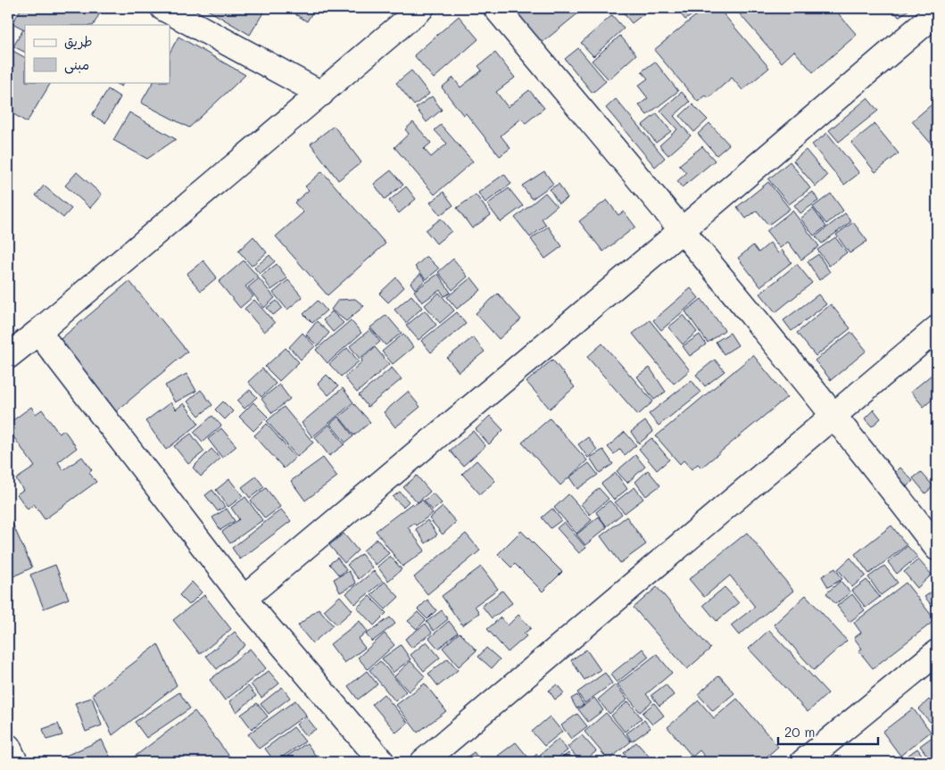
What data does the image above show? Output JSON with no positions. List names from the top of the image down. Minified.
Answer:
{"legend":["طريق","مبنى"],"scale_bar":"20 m"}
